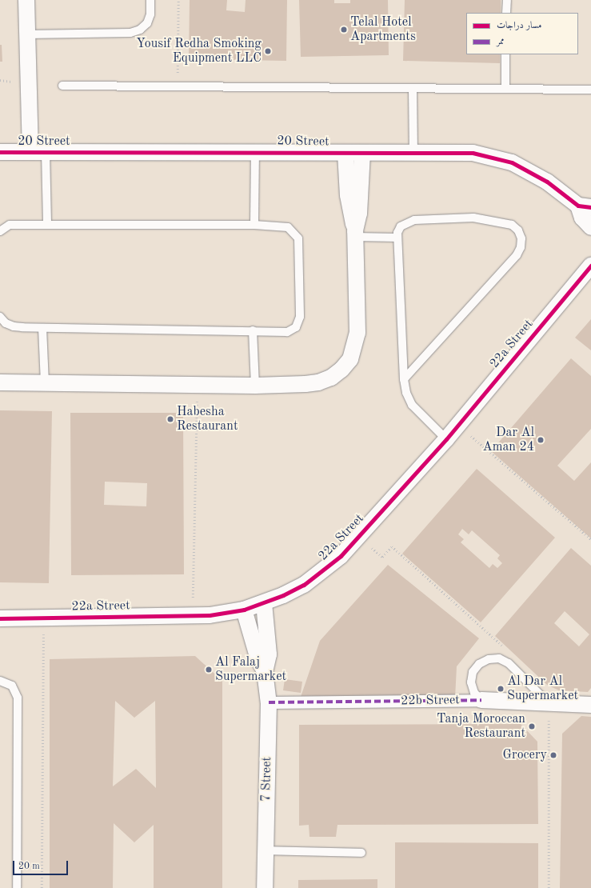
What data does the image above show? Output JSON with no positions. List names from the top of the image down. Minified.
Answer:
{"streets":{"street":["20 Street","22a Street","22b Street","7 Street"]},"crossings":[["22a Street","7 Street"],["22b Street","7 Street"]],"places":["Telal Hotel Apartments","Yousif Redha Smoking Equipment LLC","Habesha Restaurant","Dar Al Aman 24","Al Falaj Supermarket","Al Dar Al Supermarket","Tanja Moroccan Restaurant","Grocery"],"legend":["مسار دراجات","ممر"],"scale_bar":"20 m"}
